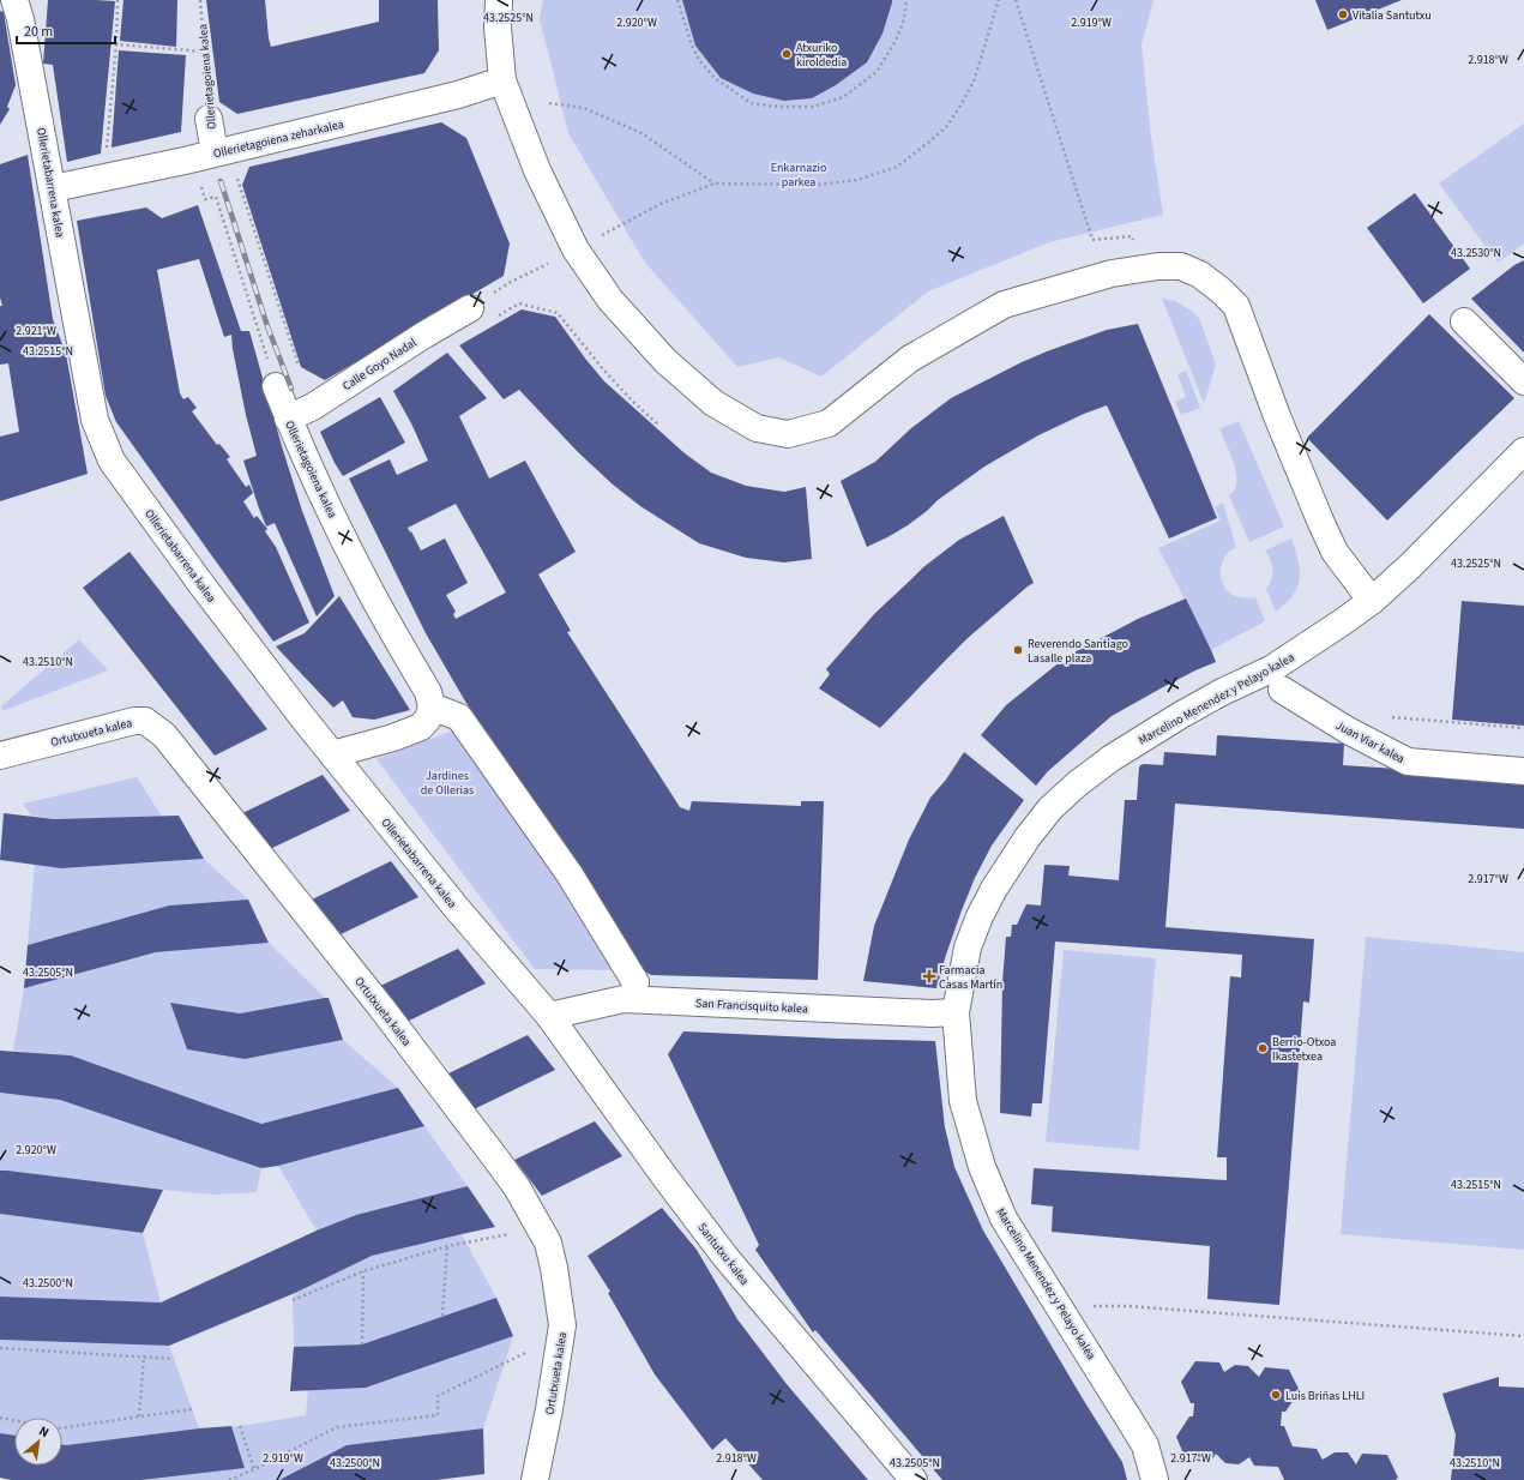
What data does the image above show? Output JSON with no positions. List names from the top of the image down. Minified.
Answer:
{"streets":{"street":["Ollerietagoiena kalea","Ollerietagoiena zeharkalea","Ollerietabarrena kalea","Calle Goyo Nadal","Marcelino Menendez y Pelayo kalea","Ortutxueta kalea","Juan Viar kalea","San Francisquito kalea","Santutxu kalea"]},"crossings":[["Ollerietagoiena kalea","Ollerietagoiena zeharkalea"],["Ollerietagoiena kalea","Calle Goyo Nadal"],["Ollerietagoiena zeharkalea","Ollerietabarrena kalea"],["Ollerietabarrena kalea","San Francisquito kalea"],["Ollerietabarrena kalea","Santutxu kalea"],["Marcelino Menendez y Pelayo kalea","San Francisquito kalea"],["San Francisquito kalea","Santutxu kalea"]],"parks":["Enkarnazio parkea","Jardines de Ollerias"],"places":{"other":["Vitalia Santutxu","Atxuriko kiroldedia","Reverendo Santiago Lasalle plaza","Berrio-Otxoa Ikastetxea","Luis Briñas LHLI"],"health":["Farmacia Casas Martín"]},"scale_bar":"20 m","north":"top right","coordinates":["43.2525°N","2.920°W","2.919°W","2.918°W","43.2530°N","2.921°W","43.2515°N","43.2510°N","2.917°W","43.2505°N","43.2500°N"]}
